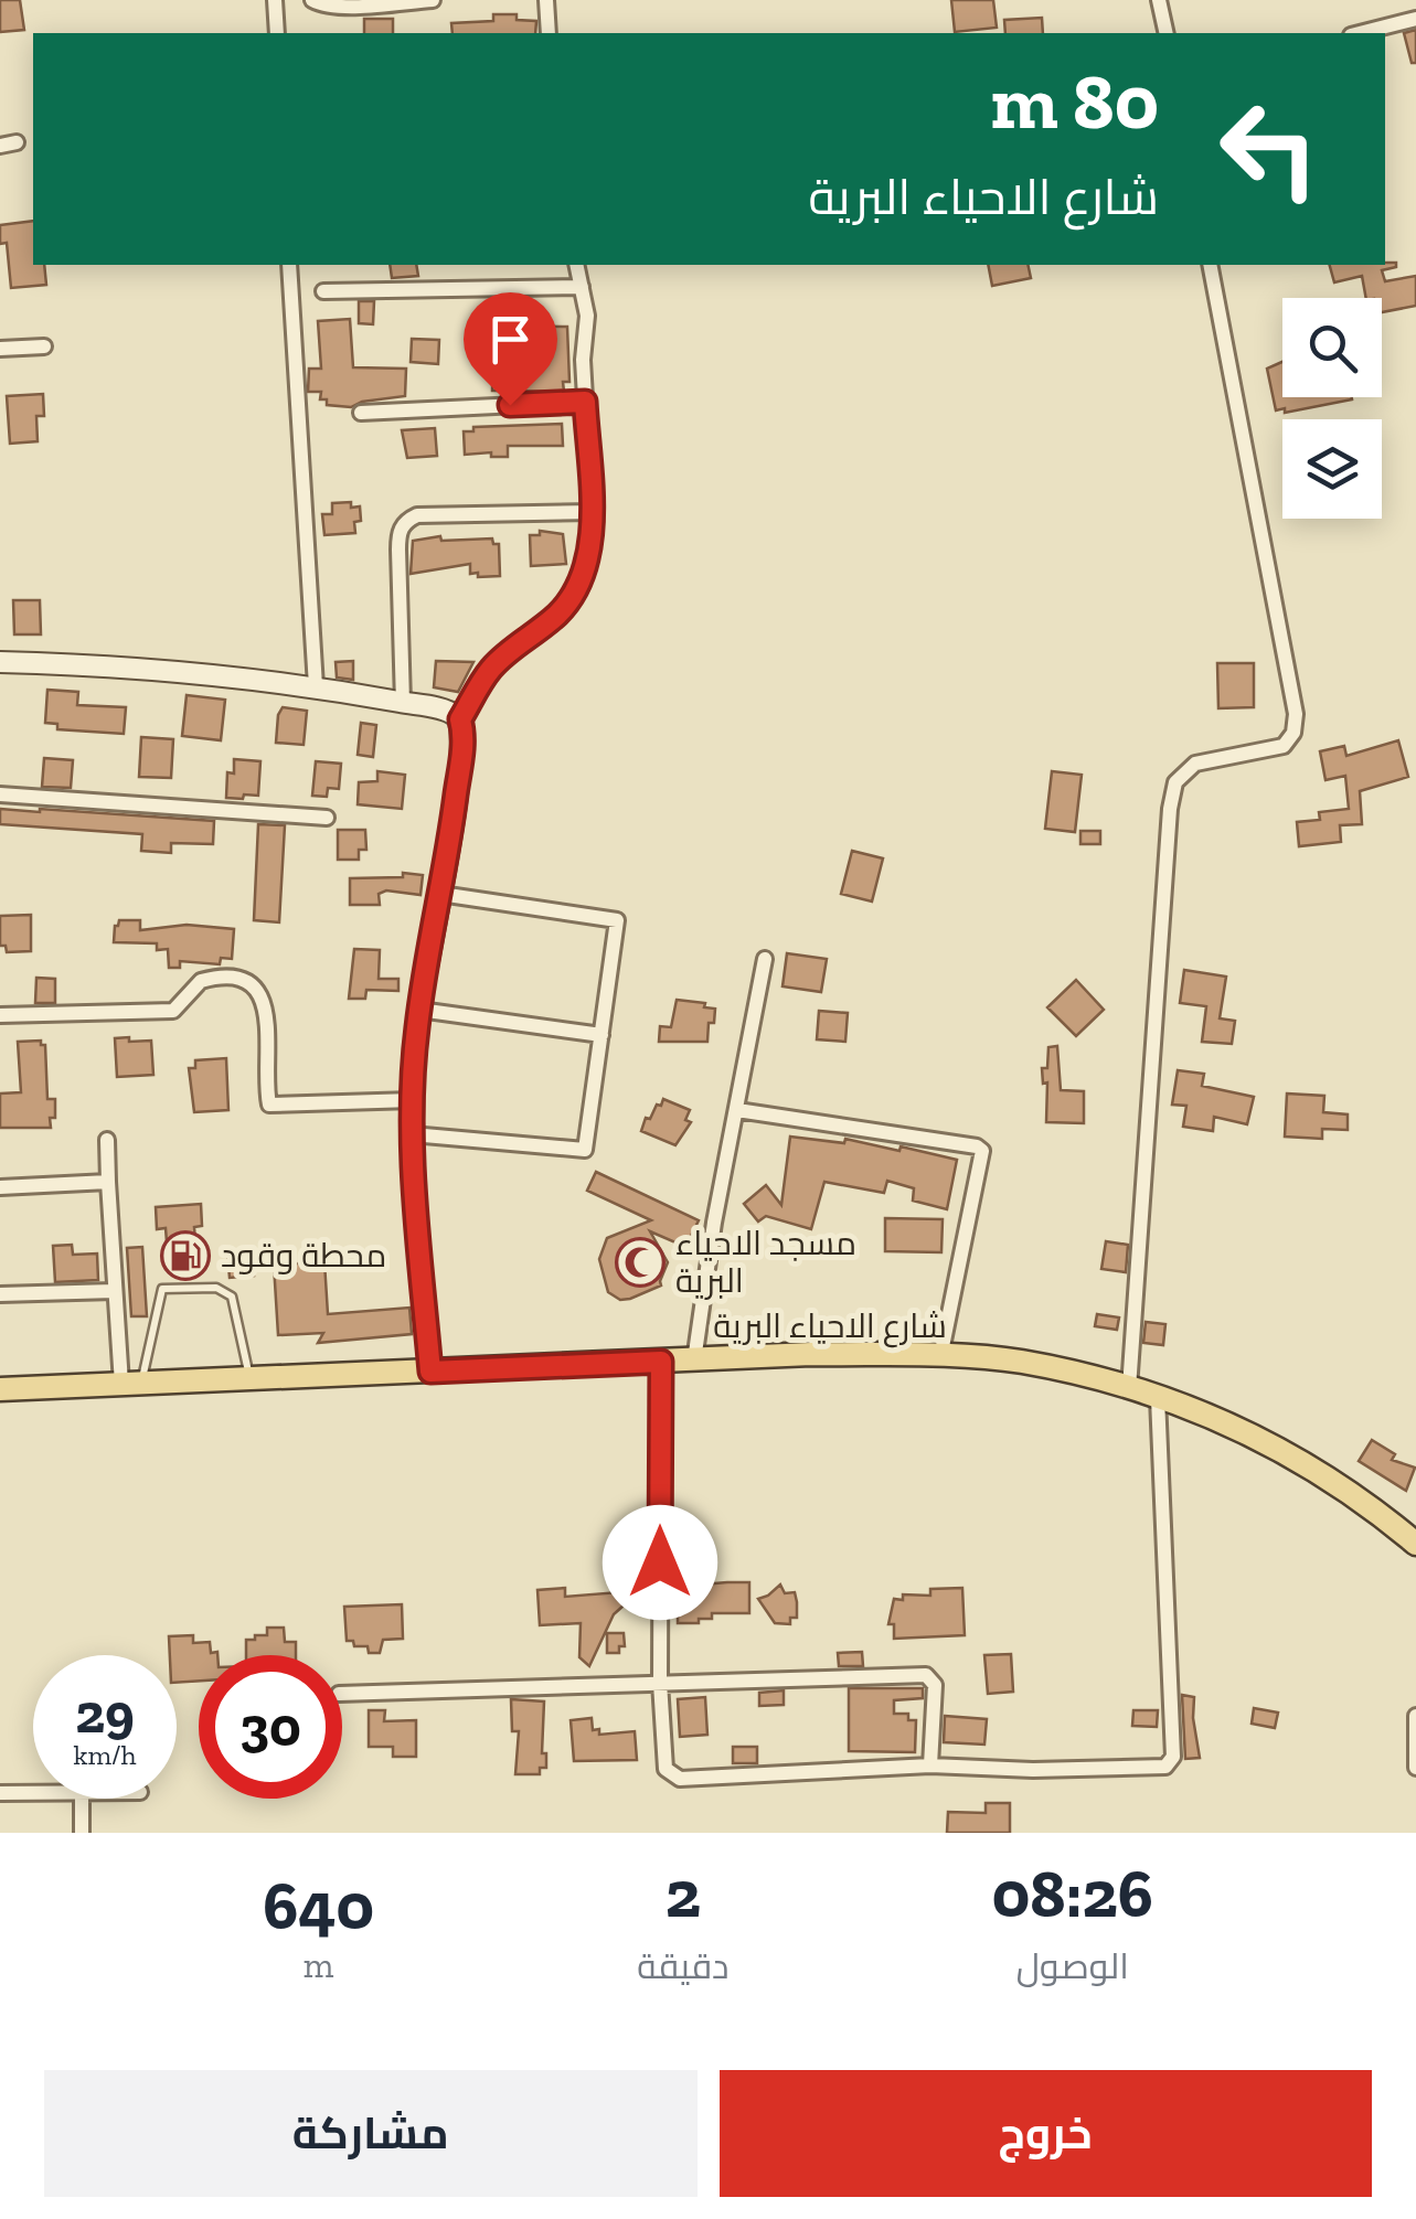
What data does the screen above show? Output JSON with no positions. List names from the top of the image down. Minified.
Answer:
{"streets":{"main road":["شارع الاحياء البرية"]},"places":{"fuel station":["محطة وقود"],"mosque":["مسجد الاحياء البرية"]},"page":{"turn":["80 m","شارع الاحياء البرية"],"speed":"29 km/h","limit":"30","eta":["08:26","الوصول","2","دقيقة","640","m"],"buttons":["خروج","مشاركة"]}}
